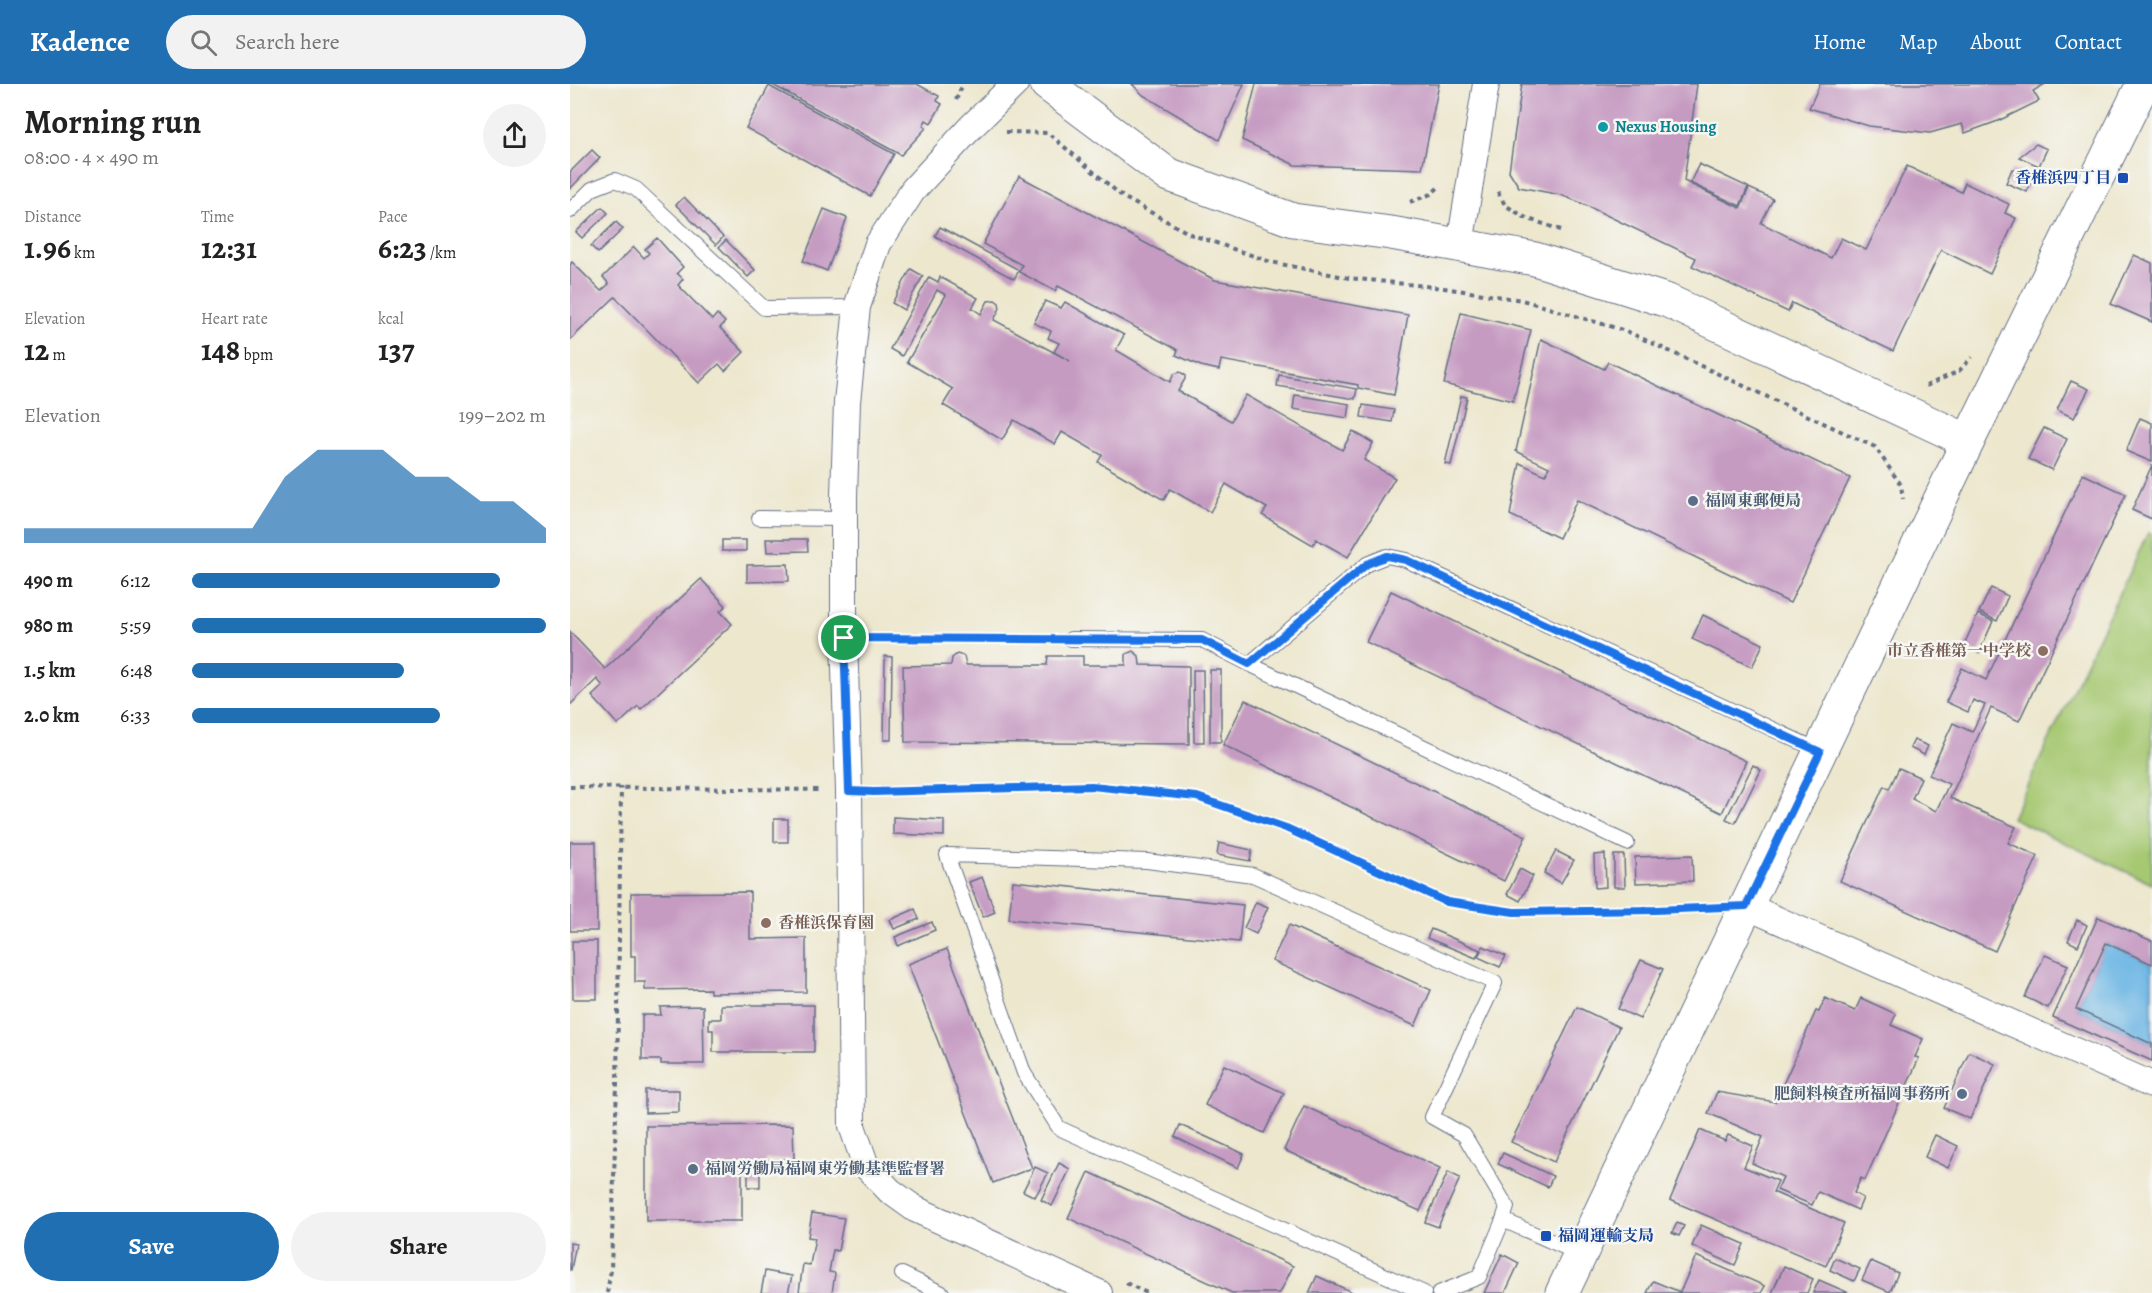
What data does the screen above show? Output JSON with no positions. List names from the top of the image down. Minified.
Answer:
{"places":{"other":["Nexus Housing","福岡東郵便局","市立香椎第一中学校","香椎浜保育園","肥飼料検査所福岡事務所","福岡労働局福岡東労働基準監督署"],"transit":["香椎浜四丁目","福岡運輸支局"]},"page":{"header":"Kadence","search":"Search here","nav":["Home","Map","About","Contact"],"heading":["Morning run","08:00 · 4 × 490 m"],"stats":[["Distance","1.96 km"],["Time","12:31"],["Pace","6:23 /km"],["Elevation","12 m"],["Heart rate","148 bpm"],["kcal","137"]],"chart":["Elevation","199–202 m"],"list":[{"name":"490 m","note":"6:12"},{"name":"980 m","note":"5:59"},{"name":"1.5 km","note":"6:48"},{"name":"2.0 km","note":"6:33"}],"buttons":["Save","Share"]}}
